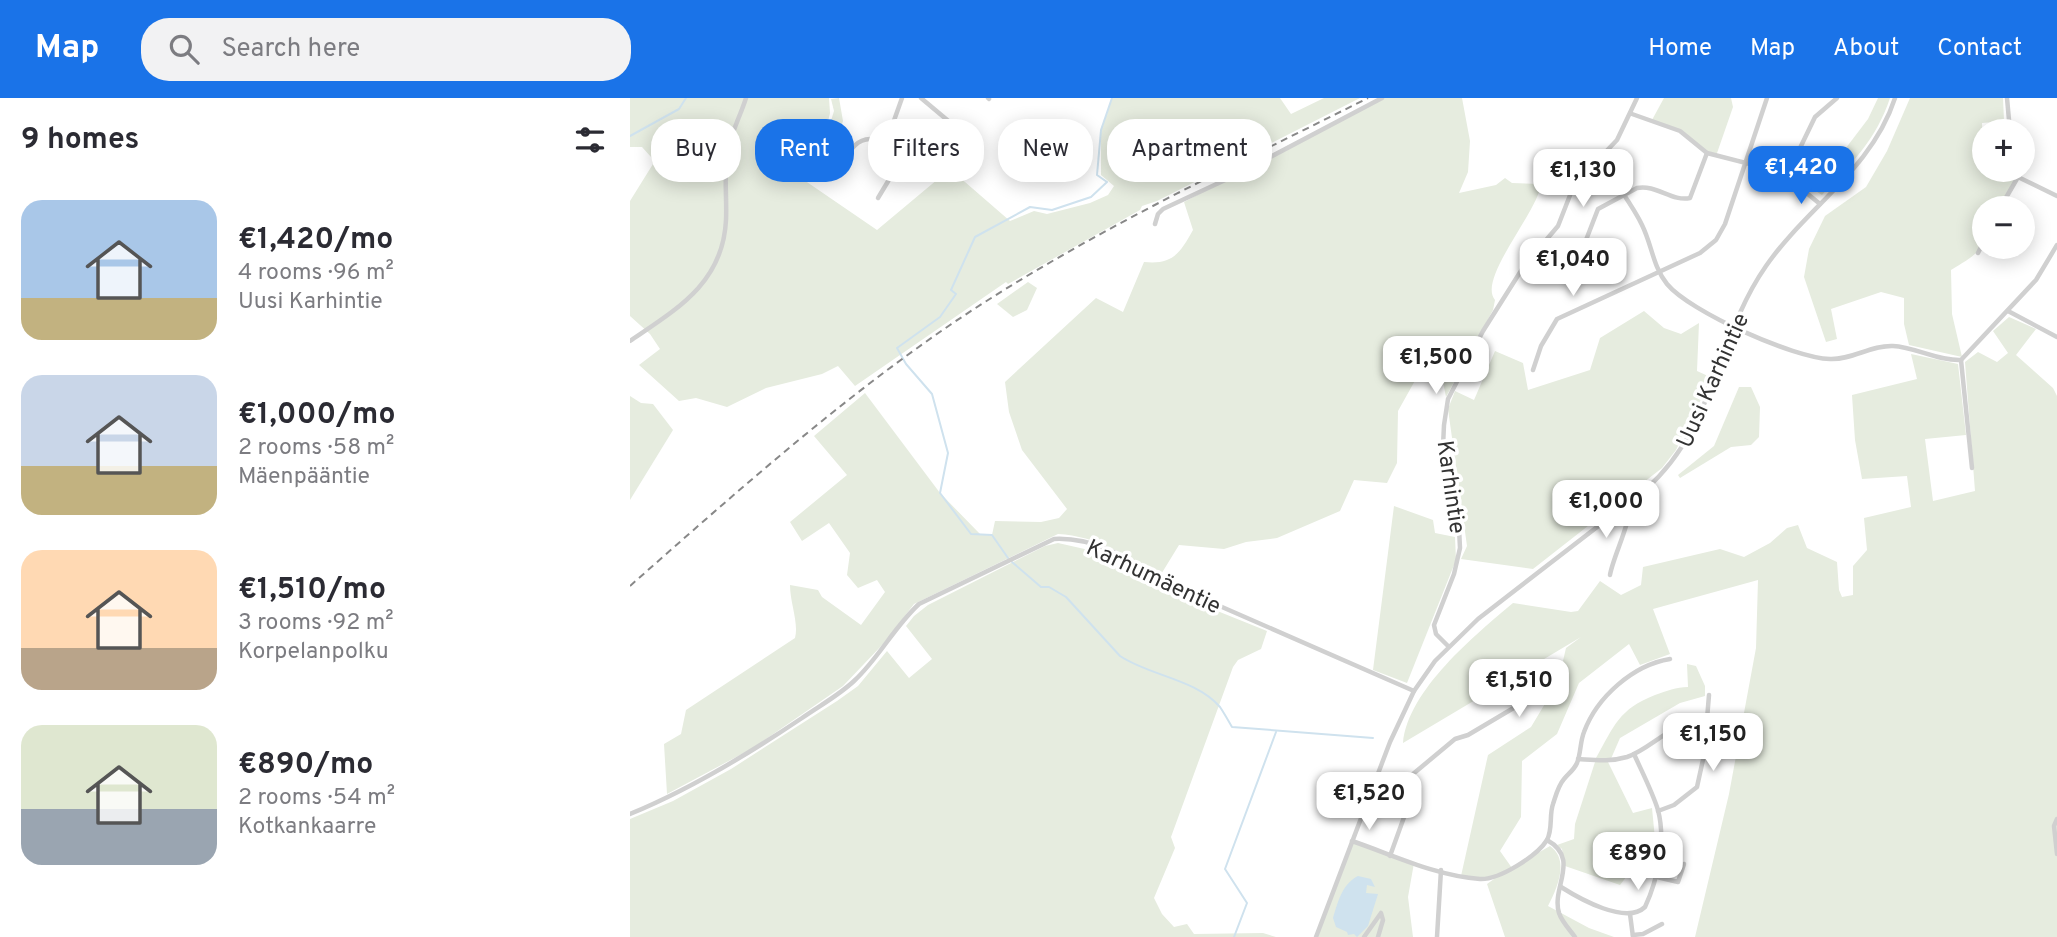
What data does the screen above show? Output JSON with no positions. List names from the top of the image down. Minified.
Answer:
{"streets":{"street":["Uusi Karhintie","Karhintie","Karhumäentie"]},"crossings":[["Uusi Karhintie","Karhintie"]],"page":{"header":"Map","search":"Search here","nav":["Home","Map","About","Contact"],"heading":"9 homes","map_buttons":["+","−"],"chip":["Buy","Rent","Filters","New","Apartment"],"price":["€1,420","€1,130","€1,040","€1,500","€1,000","€1,510","€1,150","€1,520","€890"],"list":[{"name":"€1,420/mo","note":"4 rooms · 96 m² · Uusi Karhintie"},{"name":"€1,000/mo","note":"2 rooms · 58 m² · Mäenpääntie"},{"name":"€1,510/mo","note":"3 rooms · 92 m² · Korpelanpolku"},{"name":"€890/mo","note":"2 rooms · 54 m² · Kotkankaarre"}]}}
